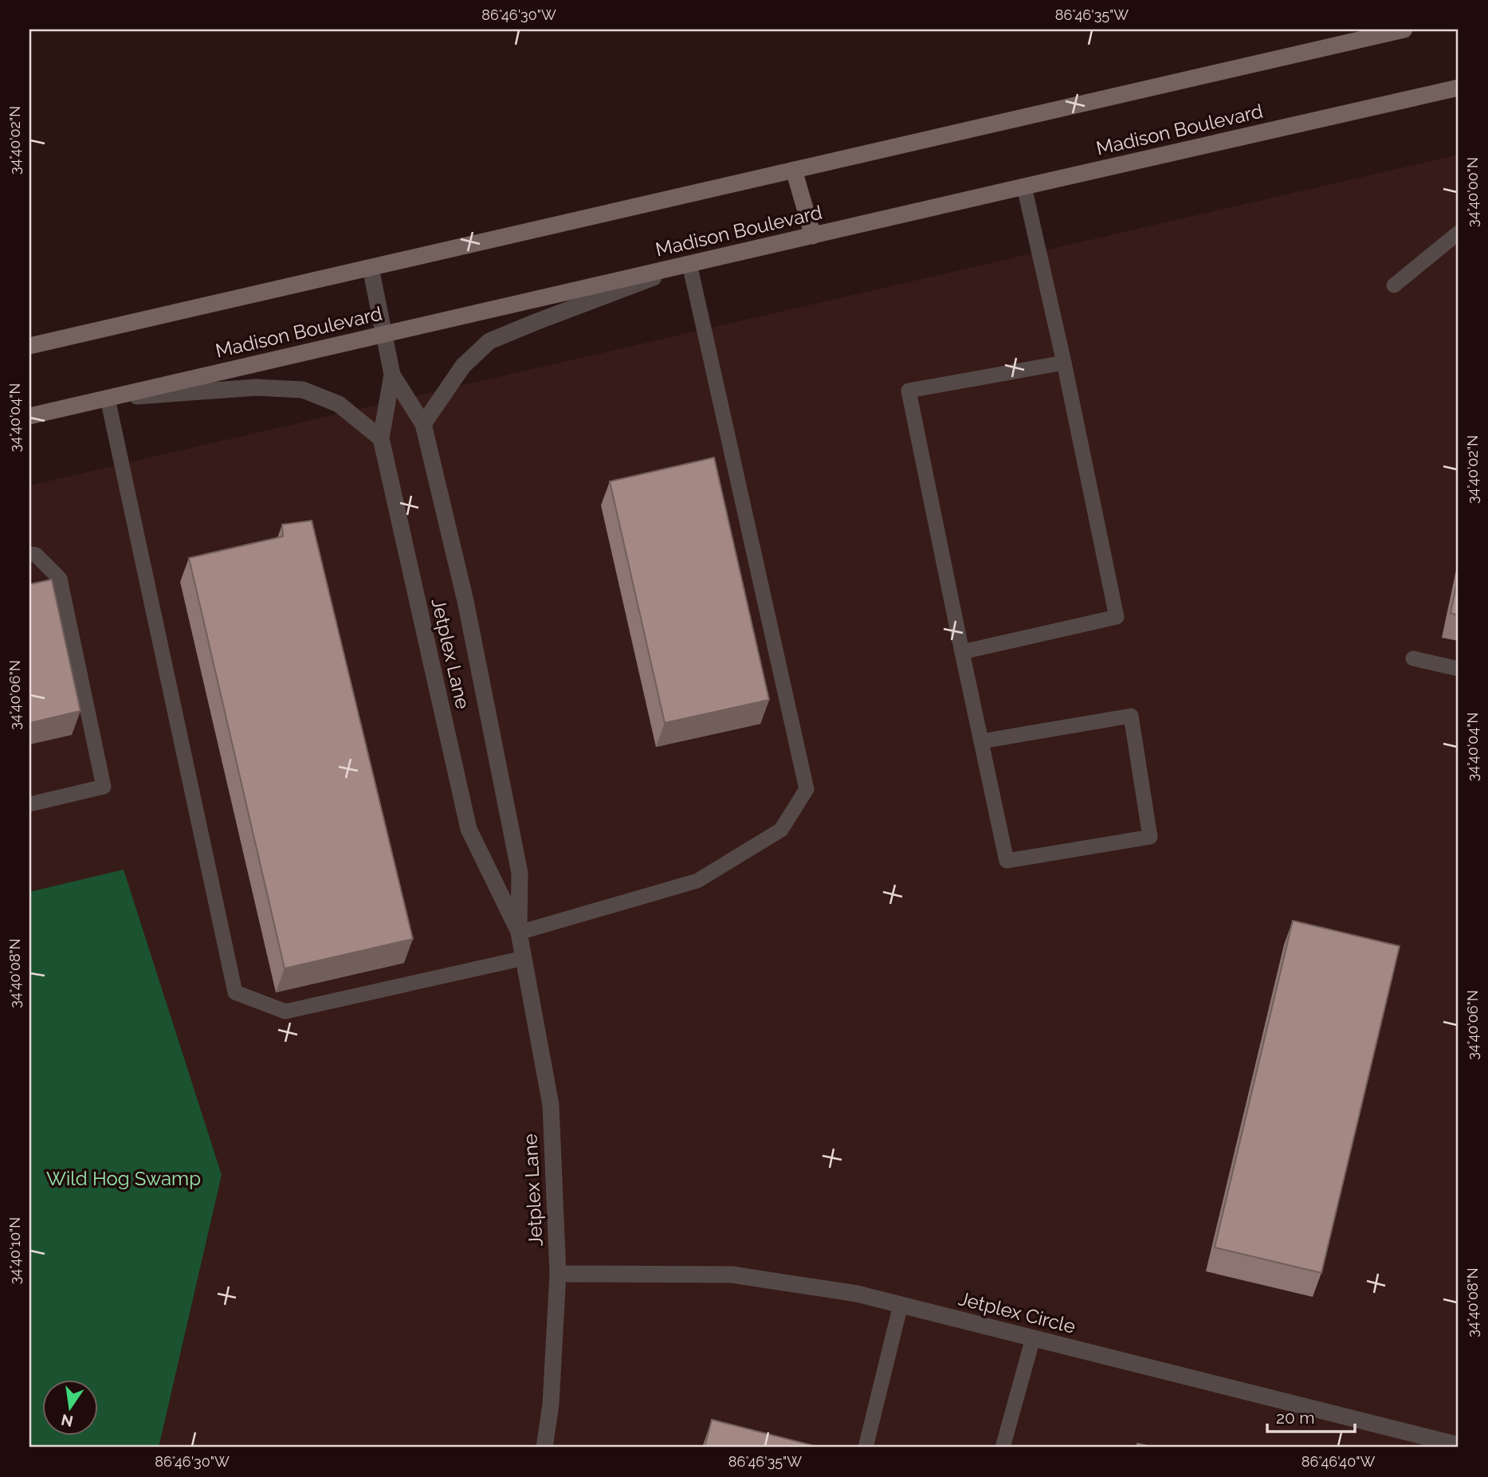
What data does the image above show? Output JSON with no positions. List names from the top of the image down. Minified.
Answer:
{"streets":{"main road":["Madison Boulevard"],"street":["Jetplex Lane","Jetplex Circle"]},"crossings":[["Madison Boulevard","Jetplex Lane"],["Jetplex Lane","Jetplex Circle"]],"parks":["Wild Hog Swamp"],"scale_bar":"20 m","north":"bottom","coordinates":["86°46'30\"W","86°46'35\"W","34°40'02\"N","34°40'00\"N","34°40'04\"N","34°40'06\"N","34°40'08\"N","34°40'10\"N","86°46'40\"W"]}
